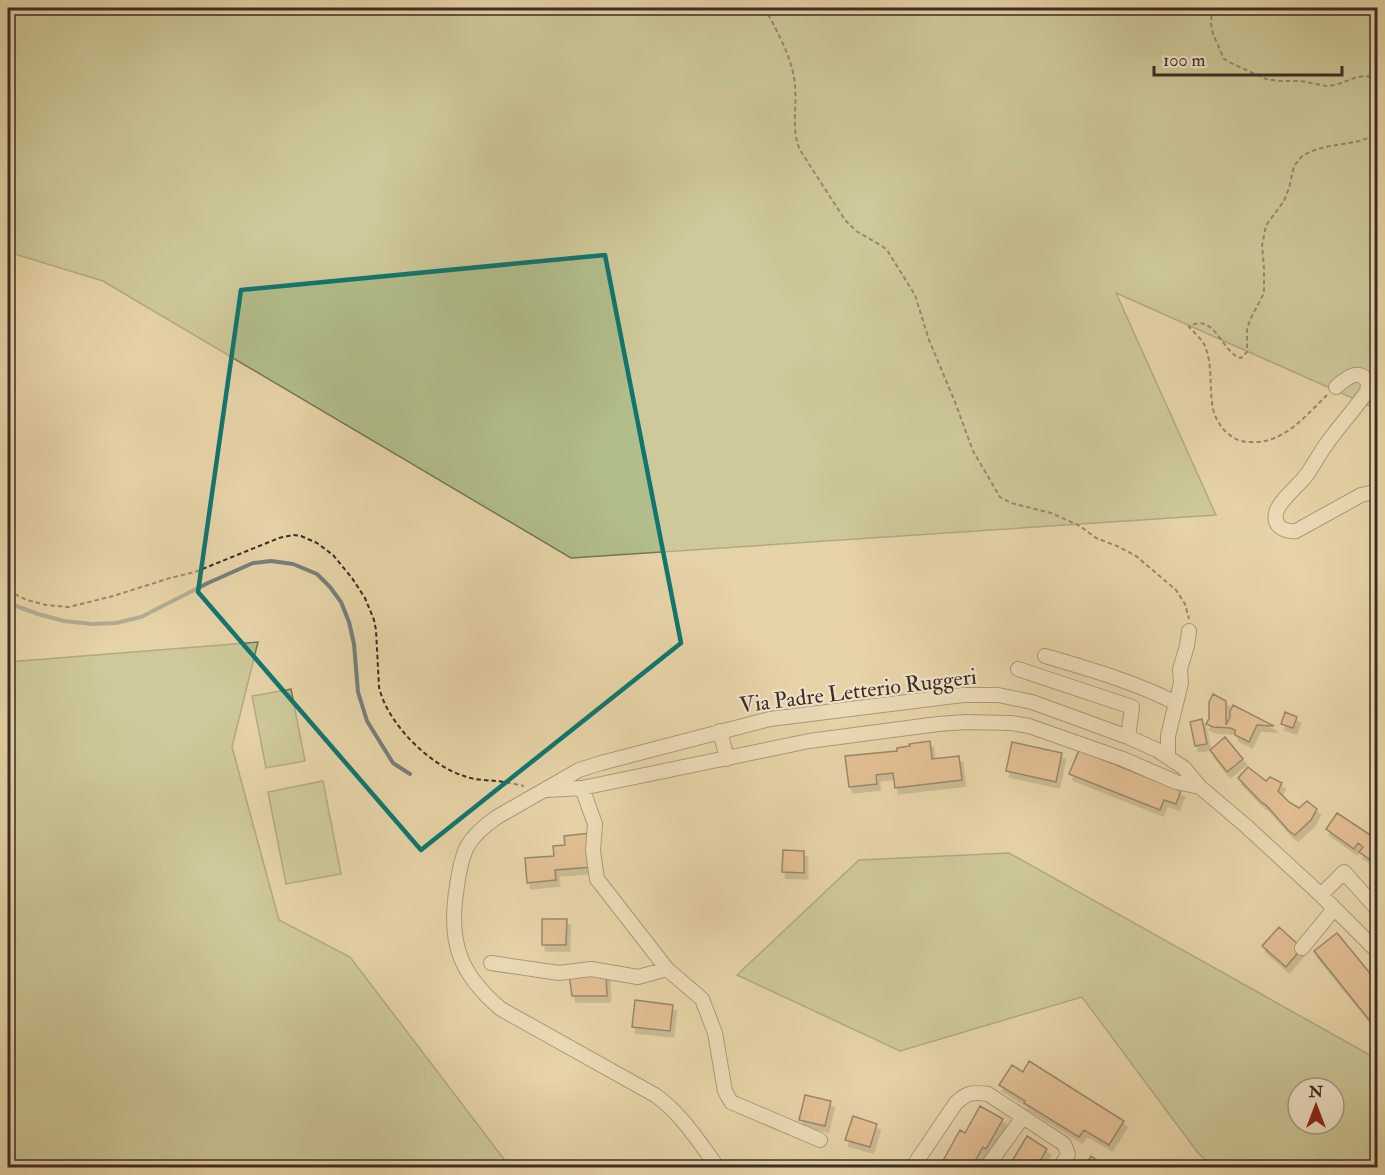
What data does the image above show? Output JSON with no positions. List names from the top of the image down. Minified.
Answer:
{"streets":{"street":["Via Padre Letterio Ruggeri"]},"scale_bar":"100 m","north":"top"}
